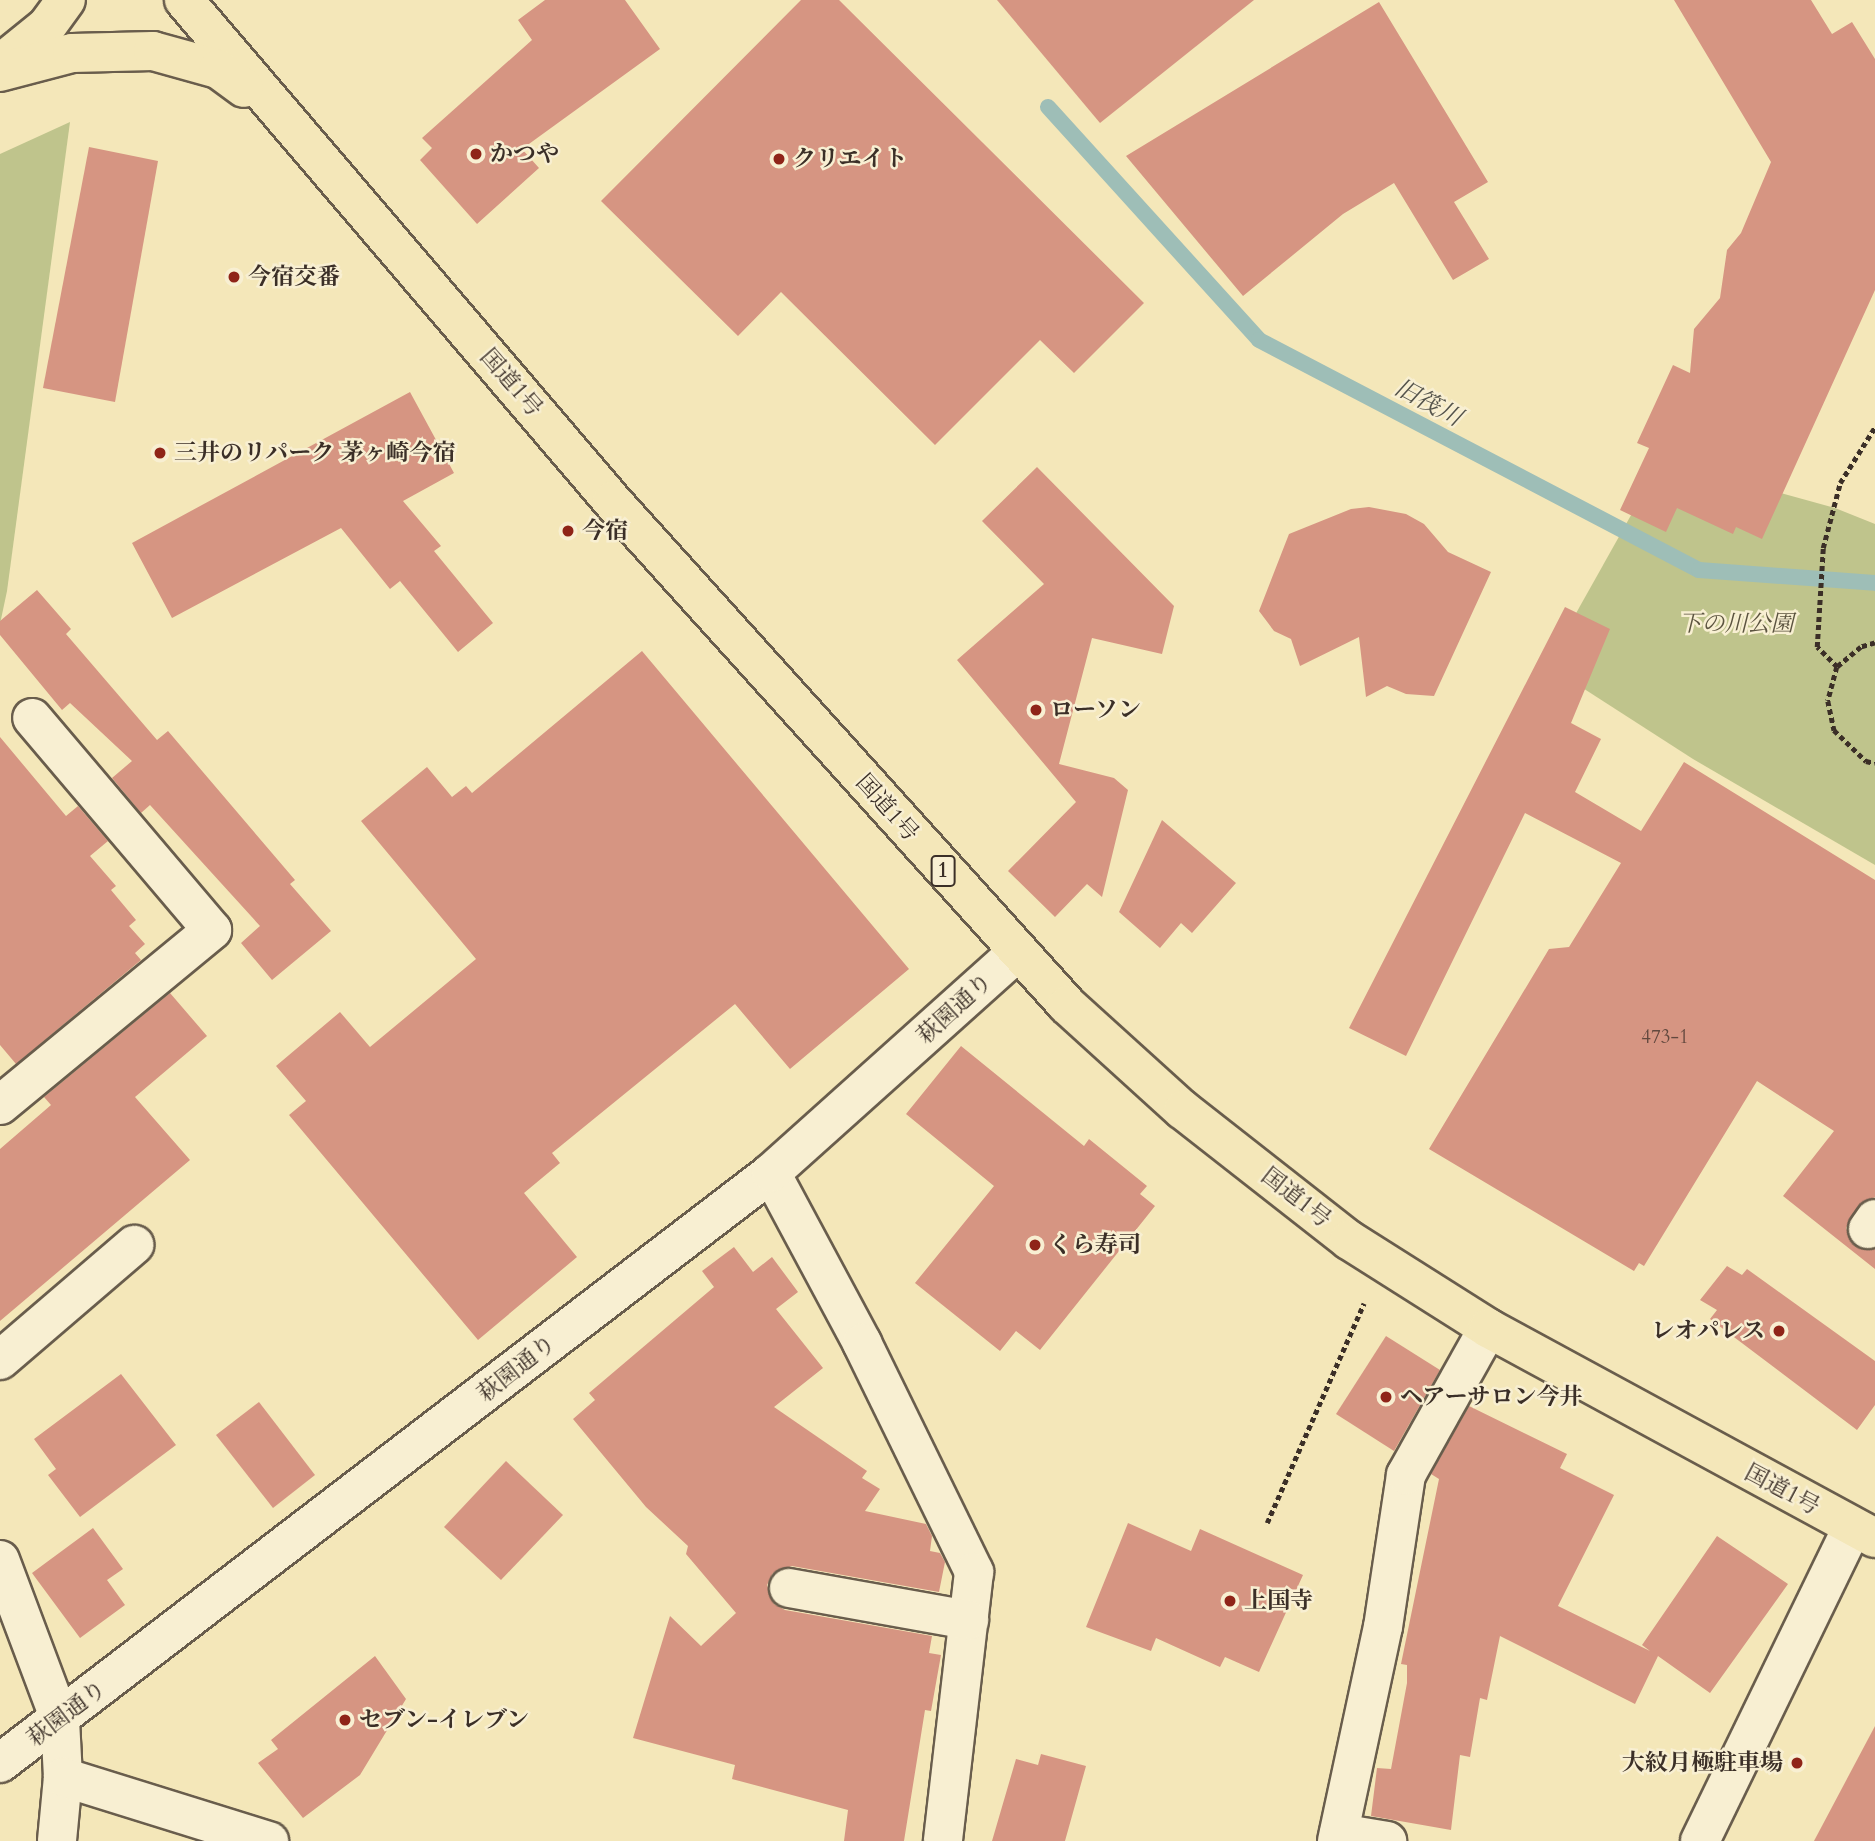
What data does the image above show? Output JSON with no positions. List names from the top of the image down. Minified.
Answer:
{"streets":{"highway":["国道1号","1"],"street":["萩園通り"]},"crossings":[["国道1号","萩園通り"]],"water":["旧筏川"],"parks":["下の川公園"],"places":["かつや","クリエイト","今宿交番","三井のリパーク 茅ヶ崎今宿","今宿","ローソン","くら寿司","レオパレス","ヘアーサロン今井","上国寺","セブン-イレブン","大紋月極駐車場"],"house_numbers":["473-1"]}
